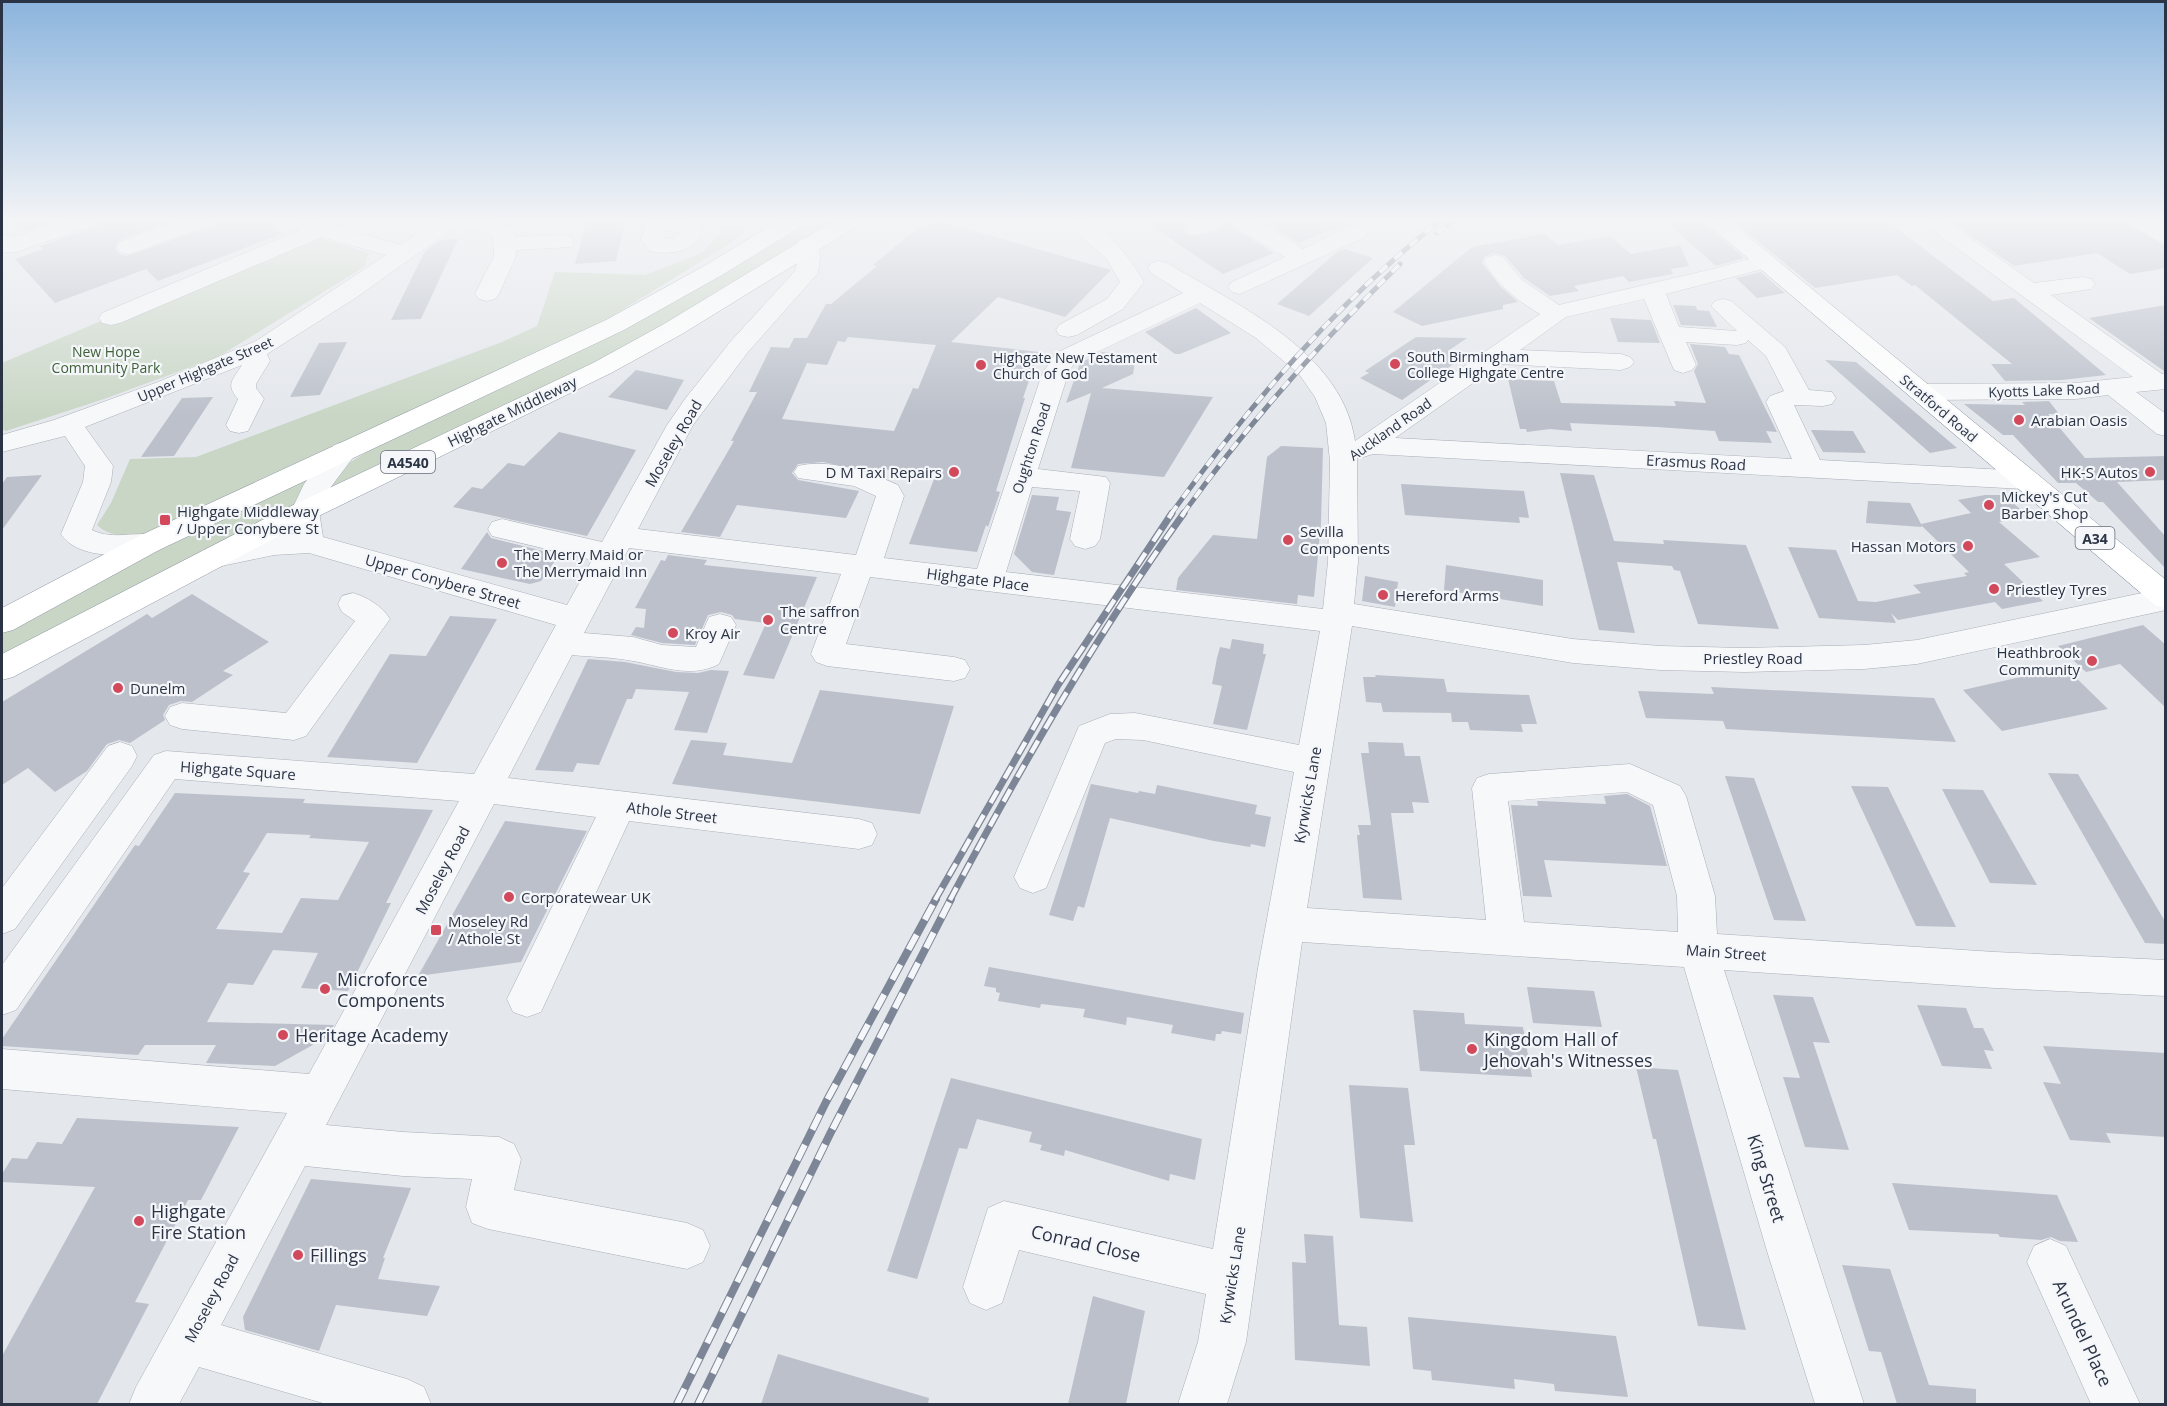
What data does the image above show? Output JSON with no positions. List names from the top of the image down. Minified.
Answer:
{"streets":{"highway":["Stratford Road","Highgate Middleway","A4540","A34"],"street":["Upper Highgate Street","Kyotts Lake Road","Auckland Road","Moseley Road","Oughton Road","Erasmus Road","Highgate Place","Upper Conybere Street","Priestley Road","Highgate Square","Kyrwicks Lane","Athole Street","Main Street","King Street","Conrad Close","Arundel Place"]},"crossings":[["Kyotts Lake Road","Stratford Road"],["Stratford Road","Erasmus Road"],["Stratford Road","Priestley Road"],["Highgate Middleway","Upper Conybere Street"],["Auckland Road","Erasmus Road"],["Auckland Road","Kyrwicks Lane"],["Moseley Road","Highgate Place"],["Moseley Road","Upper Conybere Street"],["Moseley Road","Highgate Square"],["Moseley Road","Athole Street"],["Oughton Road","Highgate Place"],["Oughton Road","Kyrwicks Lane"],["Erasmus Road","Kyrwicks Lane"],["Highgate Place","Priestley Road"],["Highgate Place","Kyrwicks Lane"],["Priestley Road","Kyrwicks Lane"],["Highgate Square","Athole Street"],["Kyrwicks Lane","Main Street"],["Kyrwicks Lane","Conrad Close"],["Main Street","King Street"]],"parks":["New Hope Community Park"],"places":{"other":["South Birmingham College Highgate Centre","Highgate New Testament Church of God","Arabian Oasis","D M Taxi Repairs","HK-S Autos","Mickey's Cut Barber Shop","Sevilla Components","Hassan Motors","The Merry Maid or The Merrymaid Inn","Priestley Tyres","Hereford Arms","The saffron Centre","Kroy Air","Heathbrook Community","Dunelm","Corporatewear UK","Microforce Components","Heritage Academy","Kingdom Hall of Jehovah's Witnesses","Highgate Fire Station","Fillings"],"transit":["Highgate Middleway / Upper Conybere St","Moseley Rd / Athole St"]}}
